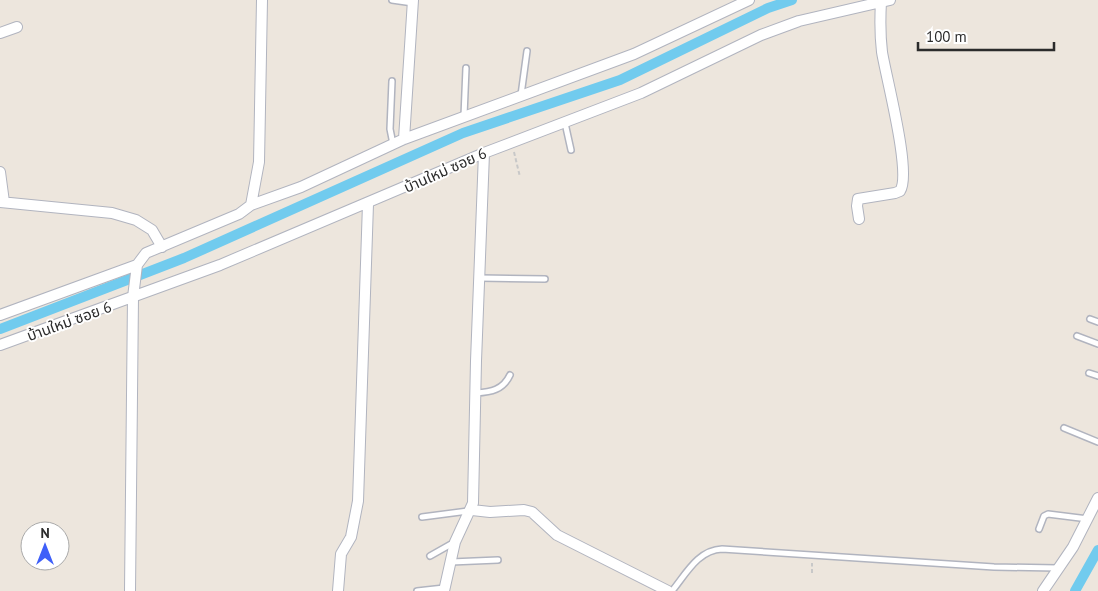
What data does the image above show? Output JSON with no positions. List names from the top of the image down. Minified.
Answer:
{"streets":{"street":["บ้านใหม่ ซอย 6"]},"scale_bar":"100 m","north":"top"}
